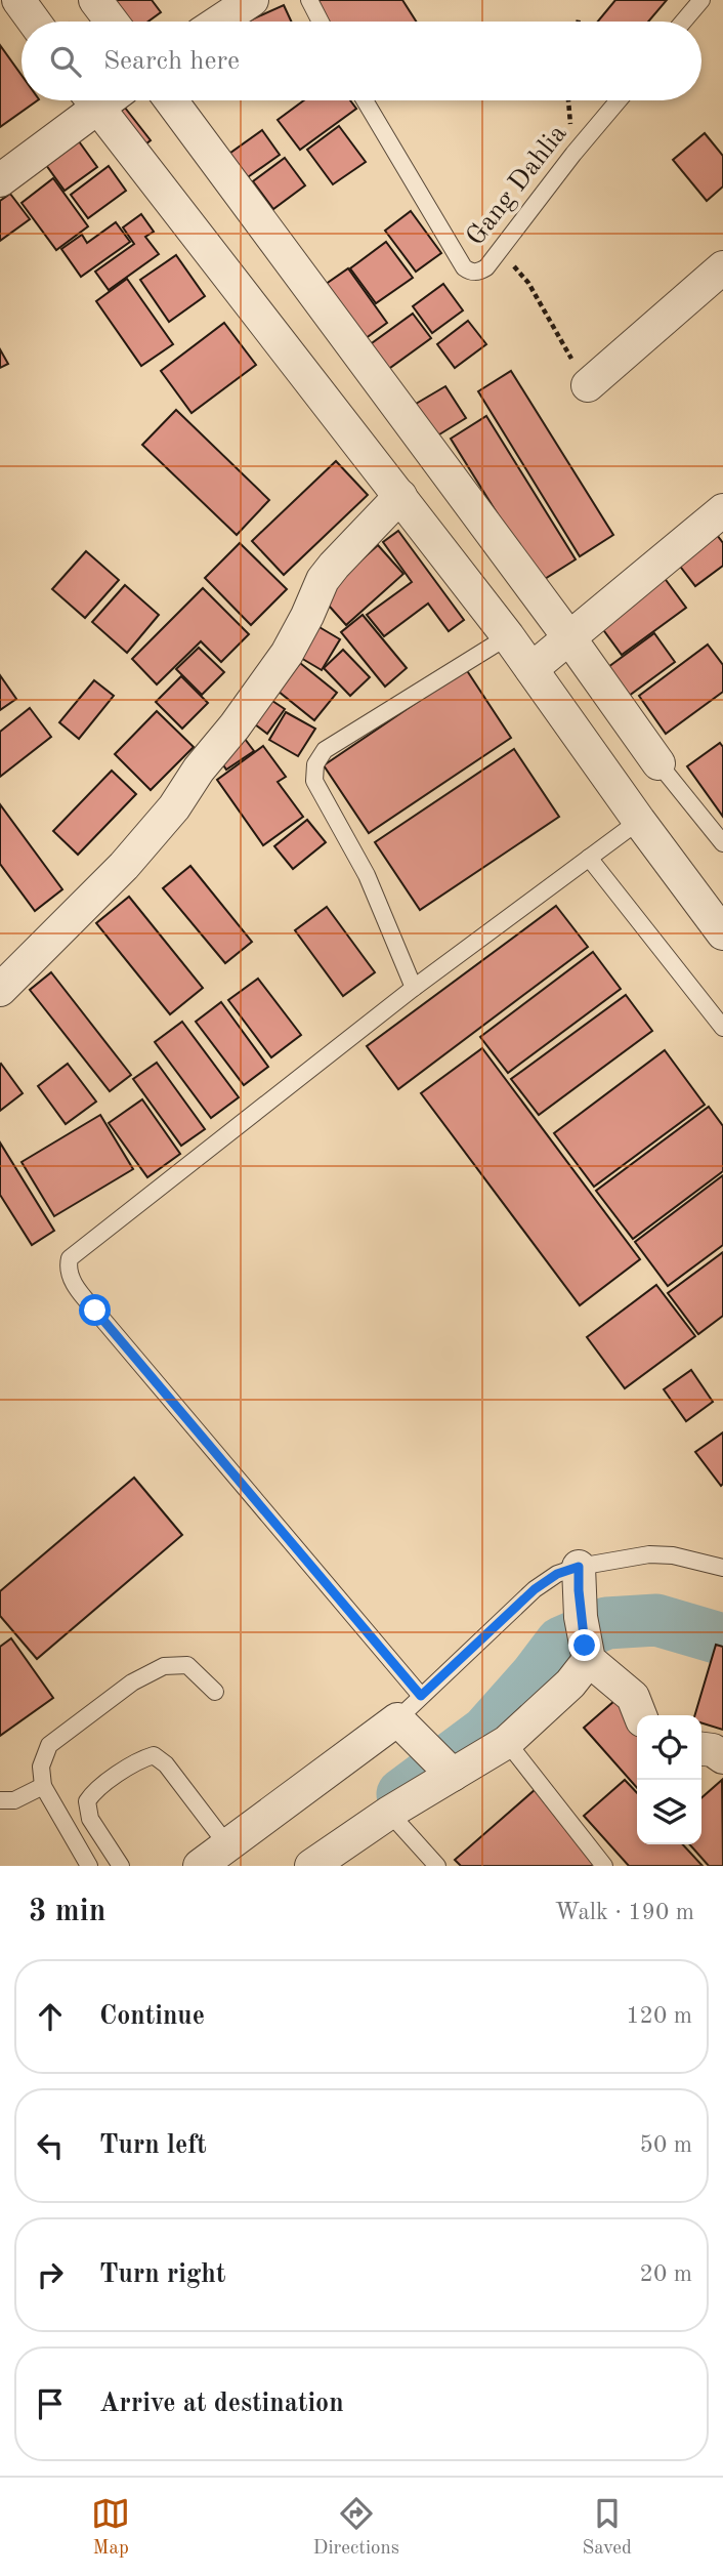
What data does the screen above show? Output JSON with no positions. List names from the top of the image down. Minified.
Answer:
{"streets":{"lane":["Gang Dahlia"]},"page":{"search":"Search here","heading":["3 min","Walk · 190 m"],"list":[["Continue","120 m"],["Turn left","50 m"],["Turn right","20 m"],"Arrive at destination"],"nav":["Map","Directions","Saved"]}}
